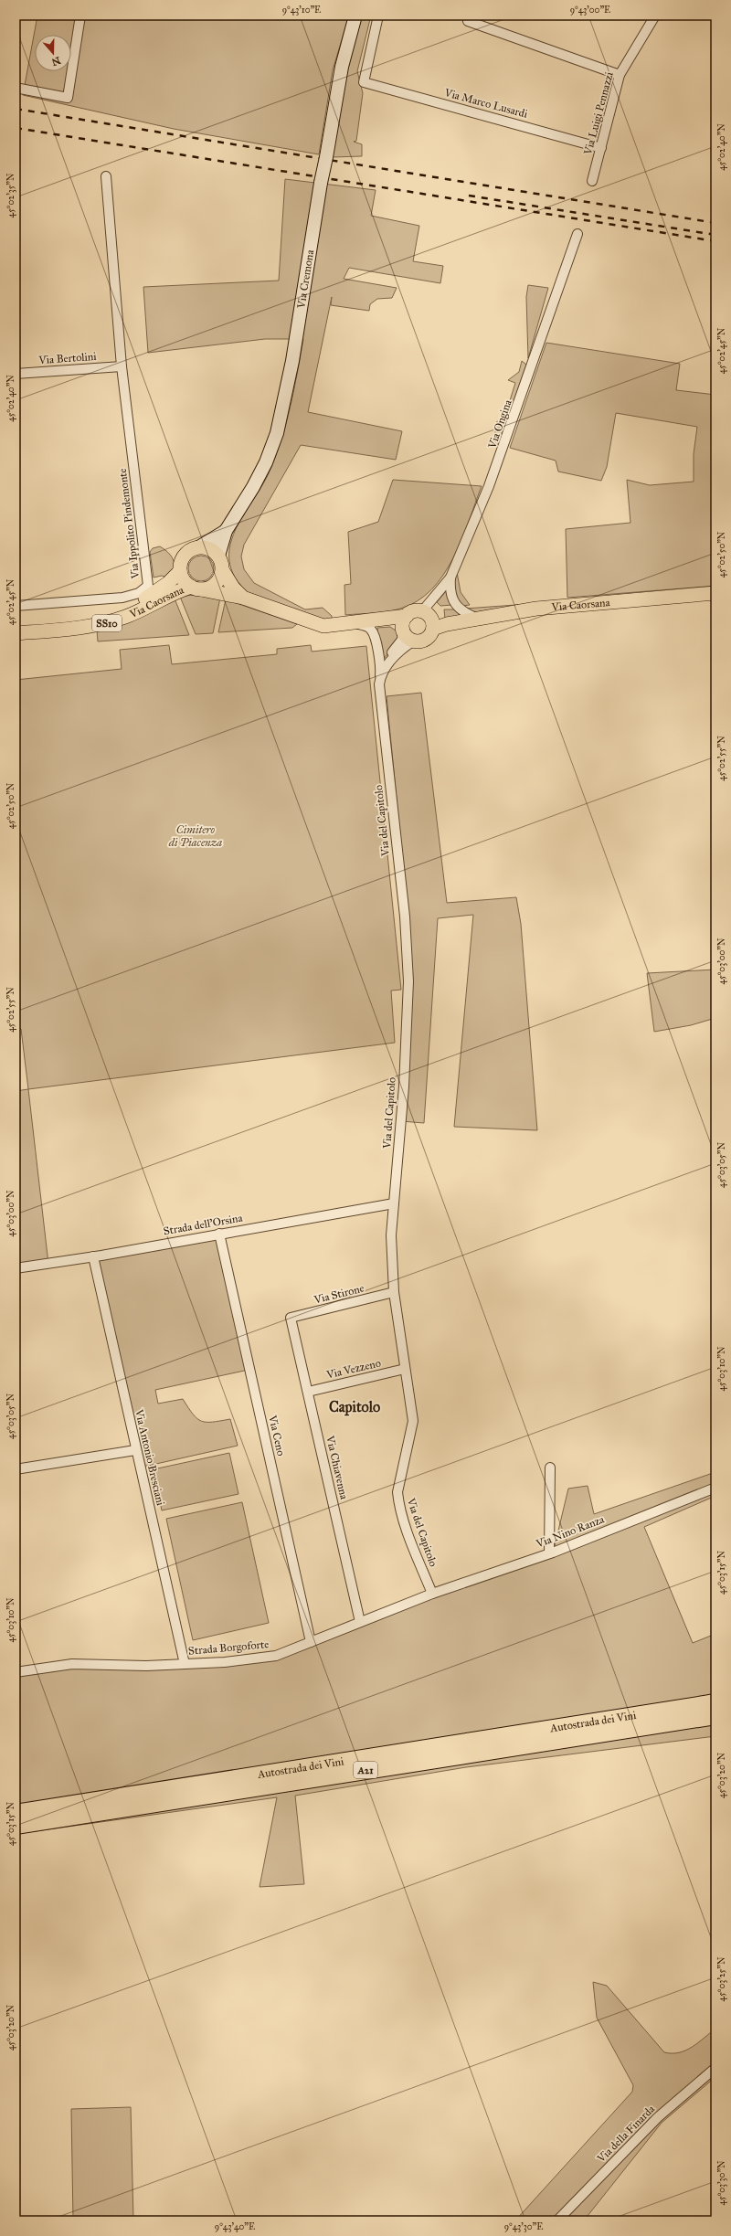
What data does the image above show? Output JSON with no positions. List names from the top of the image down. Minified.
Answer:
{"streets":{"highway":["Autostrada dei Vini","A21"],"main road":["Via Cremona","Via Caorsana","SS10"],"street":["Via Marco Lusardi","Via Luigi Pennazzi","Via Bertolini","Via Ongina","Via Ippolito Pindemonte","Via del Capitolo","Strada dell'Orsina","Via Stirone","Via Vezzeno","Via Ceno","Via Antonio Bresciani","Via Chiavenna","Via Nino Ranza","Strada Borgoforte","Via della Finarda"]},"crossings":[["Via Marco Lusardi","Via Luigi Pennazzi"],["Via Cremona","SS10"],["Via Bertolini","Via Ippolito Pindemonte"],["Via Ongina","Via Caorsana"],["Via Caorsana","SS10"],["Via del Capitolo","Strada dell'Orsina"],["Via del Capitolo","Via Stirone"],["Via del Capitolo","Via Vezzeno"],["Via del Capitolo","Via Nino Ranza"],["Via del Capitolo","Strada Borgoforte"],["Strada dell'Orsina","Via Ceno"],["Strada dell'Orsina","Via Antonio Bresciani"],["Via Stirone","Via Chiavenna"],["Via Vezzeno","Via Chiavenna"],["Via Ceno","Strada Borgoforte"],["Via Antonio Bresciani","Strada Borgoforte"],["Via Chiavenna","Strada Borgoforte"],["Via Nino Ranza","Strada Borgoforte"]],"districts":["Capitolo"],"parks":["Cimitero di Piacenza"],"north":"bottom","coordinates":["9°43'10\"E","9°43'00\"E","45°02'40\"N","45°02'35\"N","45°02'45\"N","45°02'50\"N","45°02'55\"N","45°03'00\"N","45°03'05\"N","45°03'10\"N","45°03'15\"N","45°03'20\"N","45°03'25\"N","45°03'30\"N","9°43'40\"E","9°43'30\"E"]}
